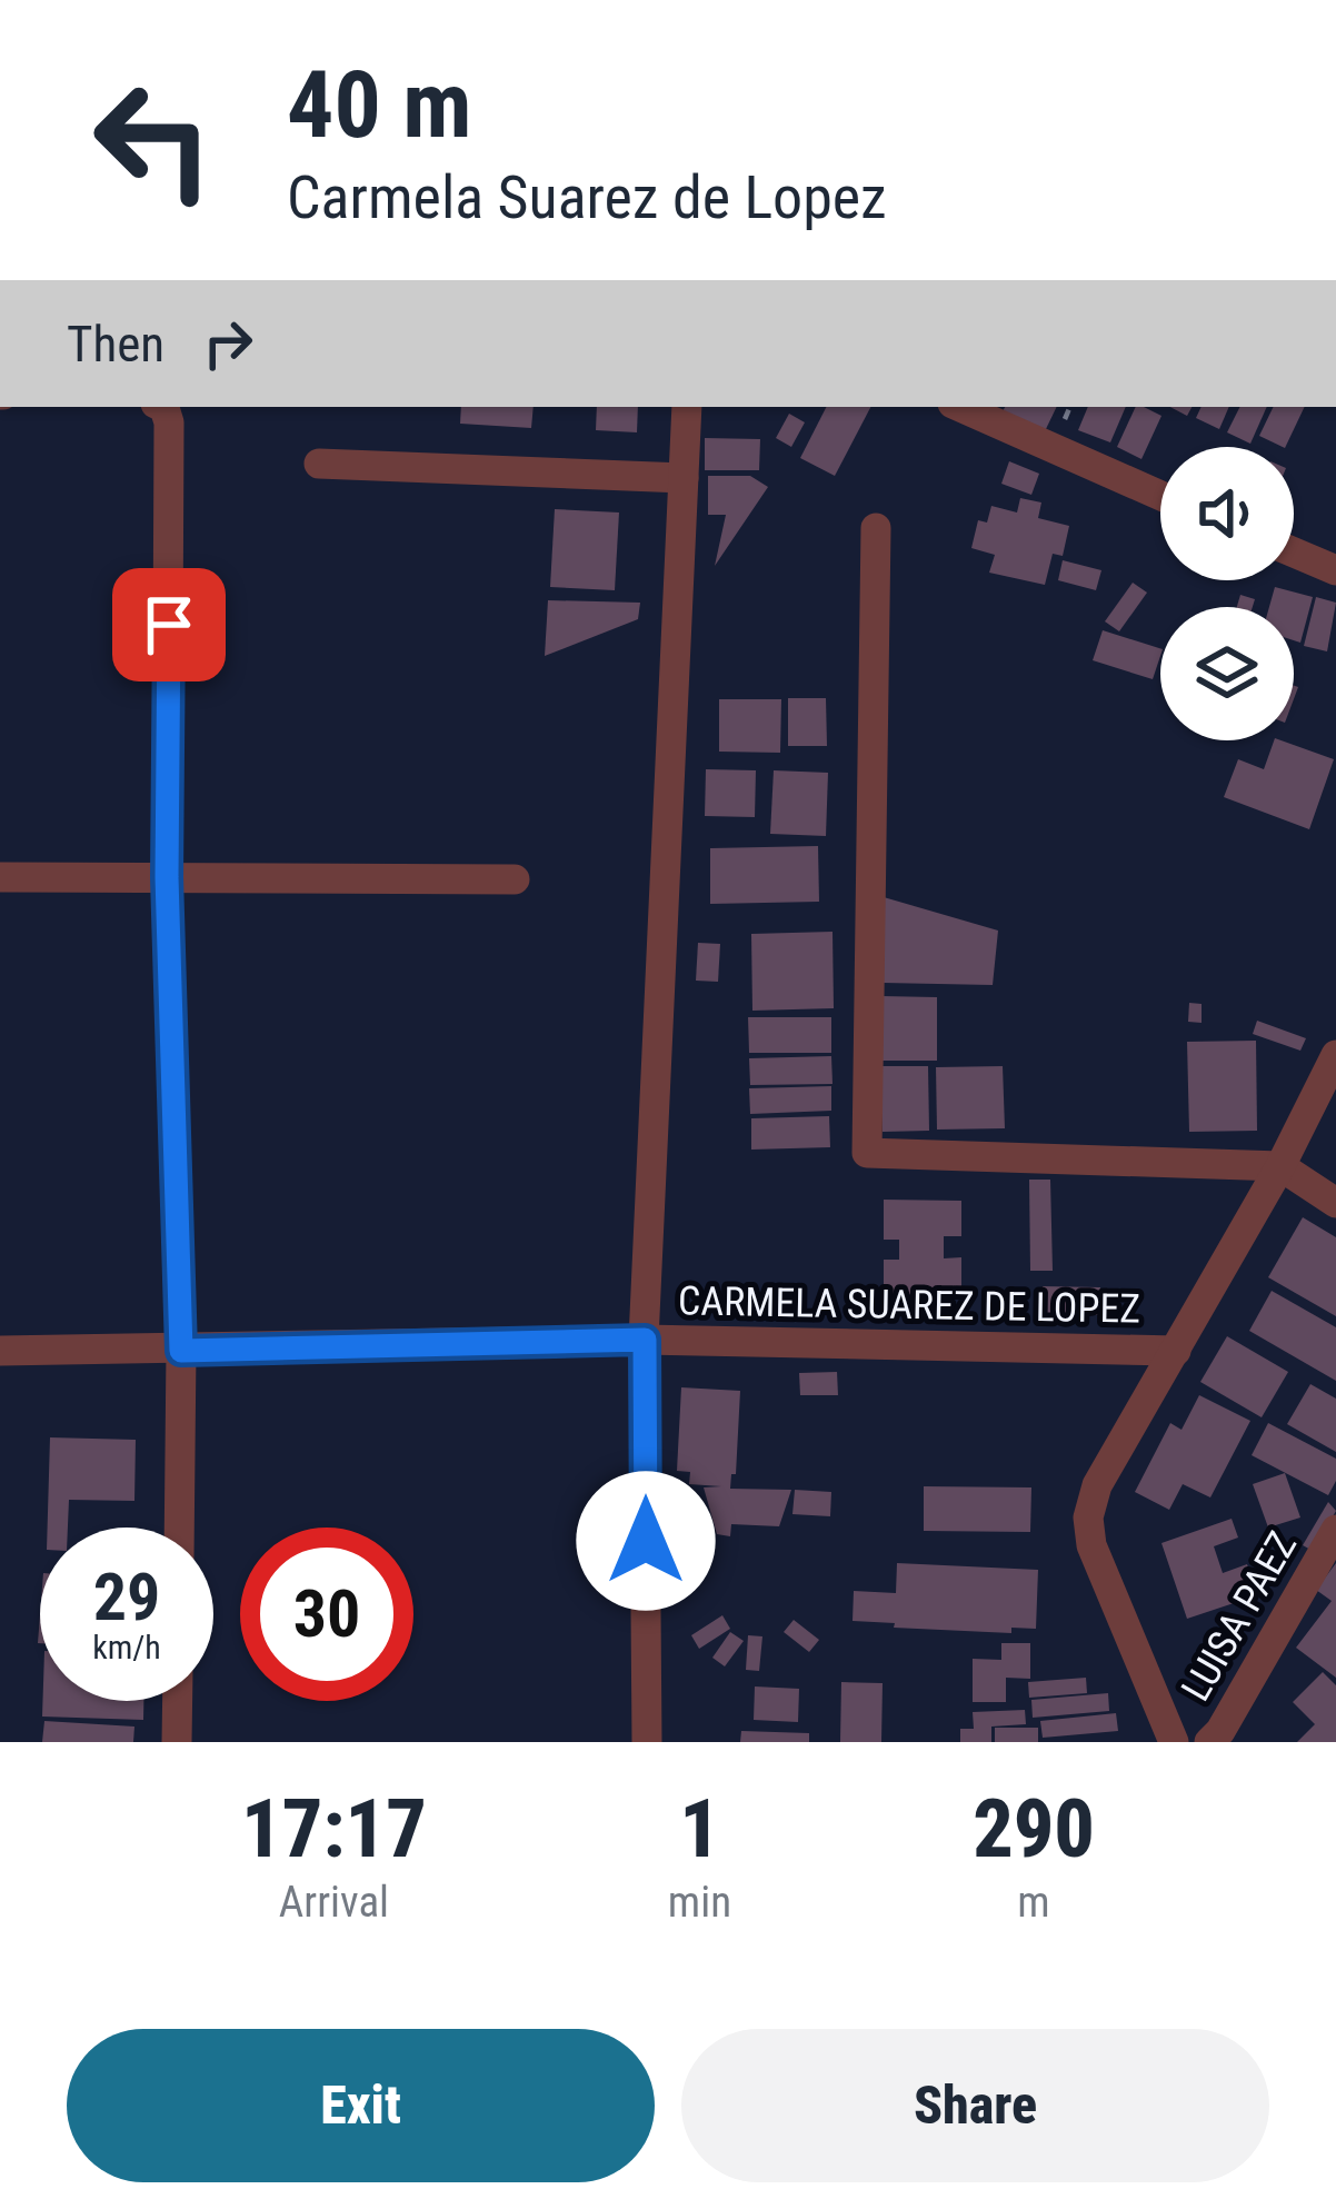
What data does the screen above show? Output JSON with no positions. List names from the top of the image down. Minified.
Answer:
{"streets":{"street":["CARMELA SUAREZ DE LOPEZ","LUISA PAEZ"]},"page":{"turn":["40 m","Carmela Suarez de Lopez"],"then":"Then","speed":"29 km/h","limit":"30","eta":["17:17","Arrival","1","min","290","m"],"buttons":["Exit","Share"]}}
